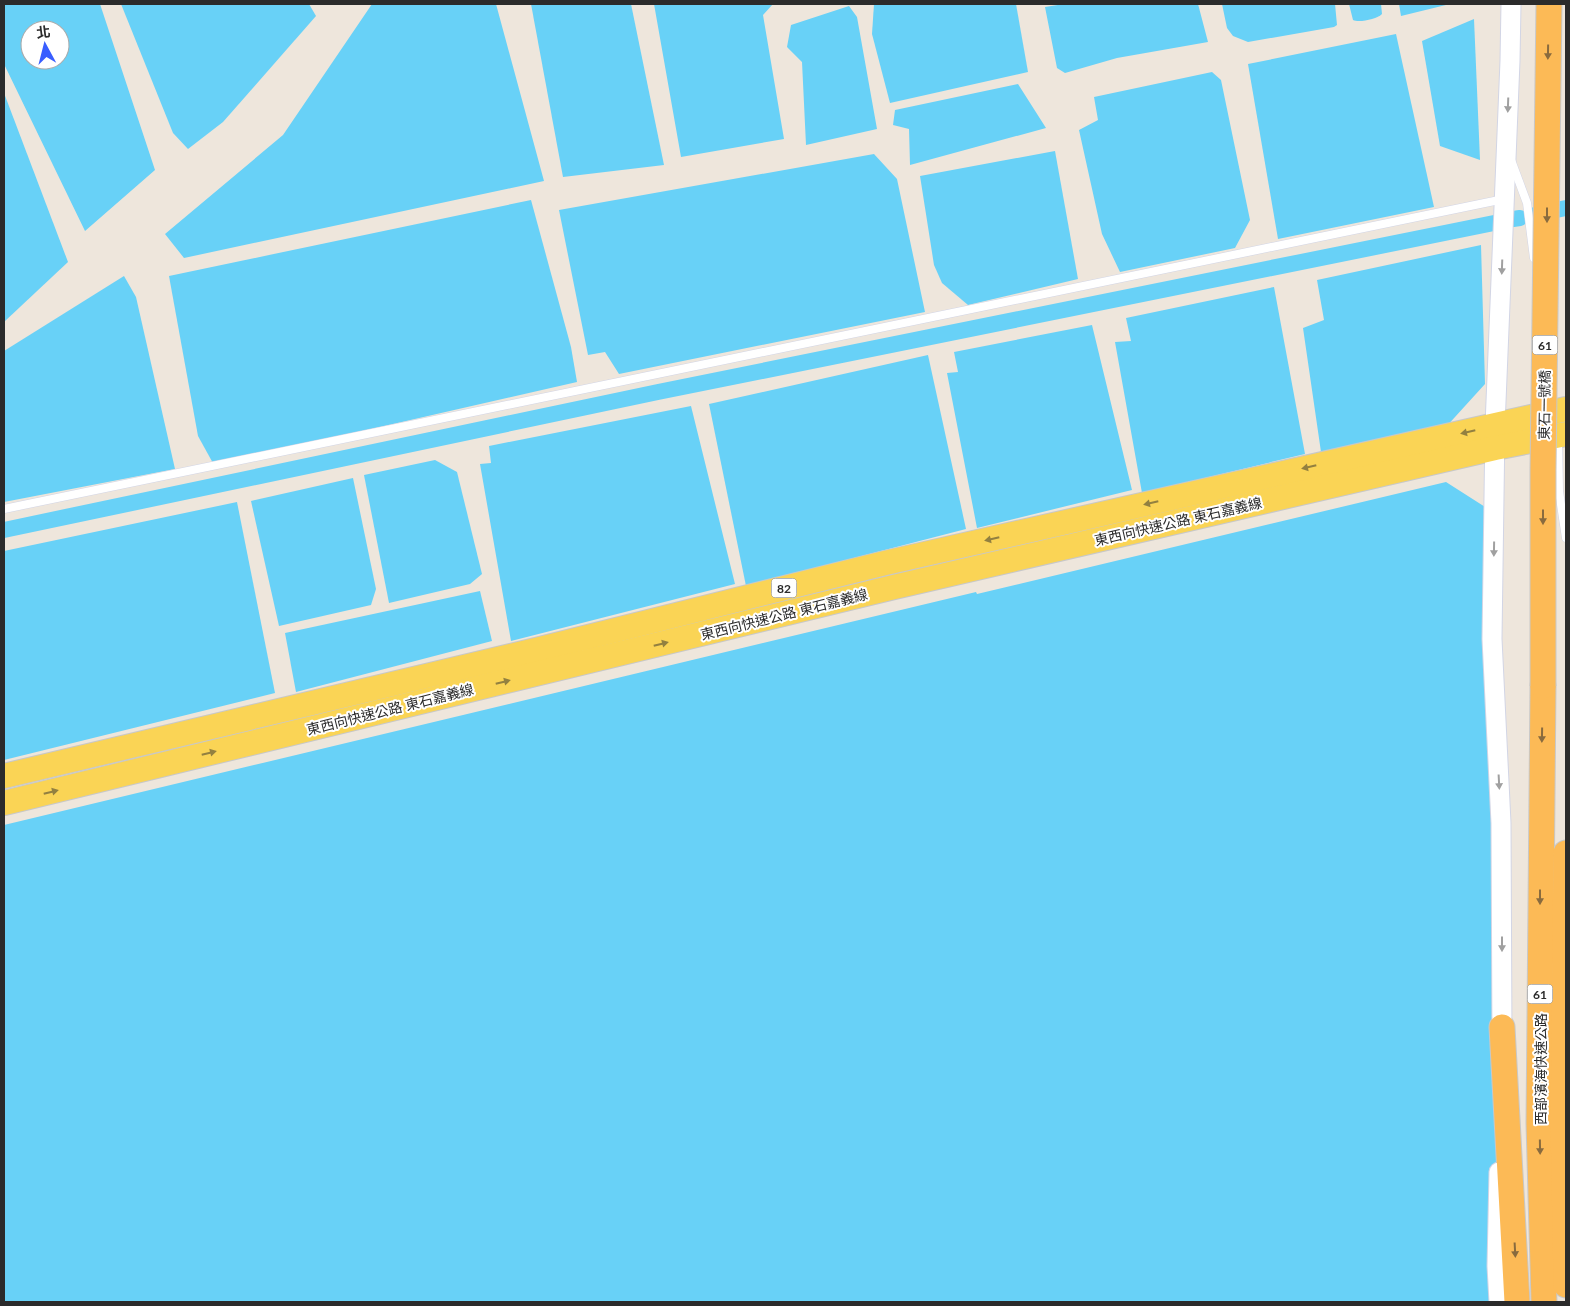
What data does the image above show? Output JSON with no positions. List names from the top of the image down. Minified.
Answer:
{"streets":{"highway":["61","東石一號橋","西部濱海快速公路"],"main road":["東西向快速公路 東石嘉義線","82"]},"crossings":[["東石一號橋","西部濱海快速公路"]],"one_way":["東石一號橋"],"north":"top"}
